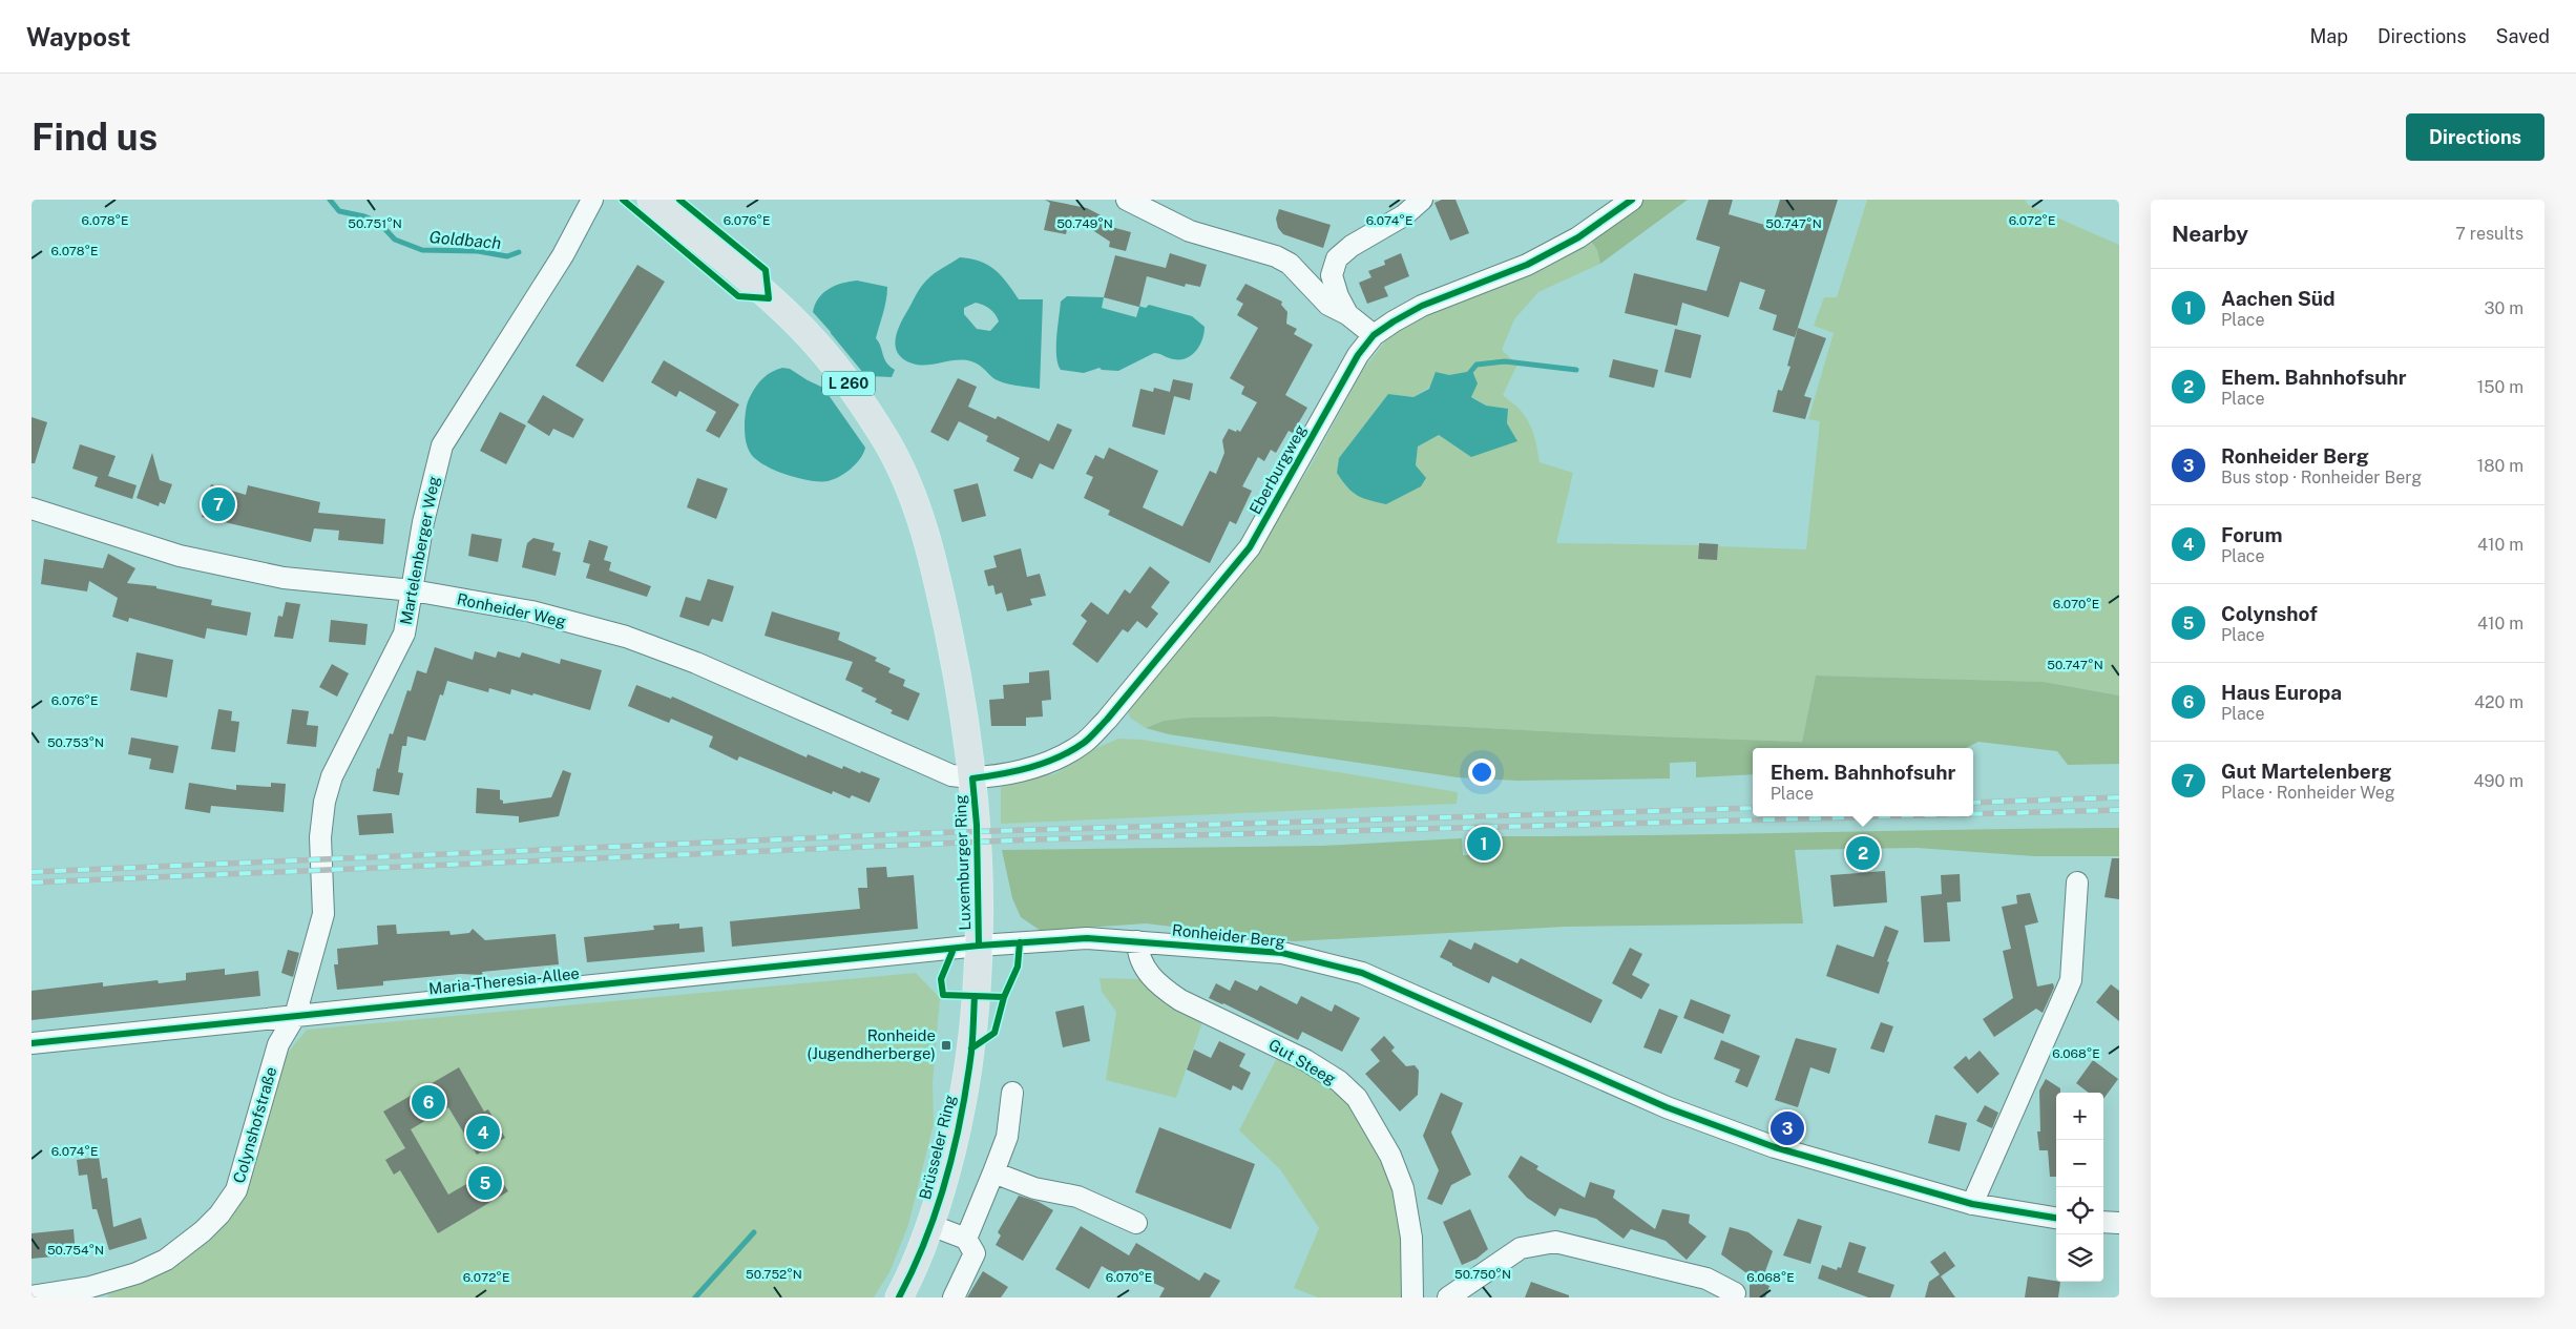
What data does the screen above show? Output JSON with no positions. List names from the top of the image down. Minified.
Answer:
{"streets":{"main road":["L 260","Luxemburger Ring","Brüsseler Ring"],"street":["Eberburgweg","Martelenberger Weg","Ronheider Weg","Ronheider Berg","Maria-Theresia-Allee","Gut Steeg","Colynshofstraße"]},"crossings":[["Eberburgweg","Ronheider Weg"],["Eberburgweg","Luxemburger Ring"],["Martelenberger Weg","Ronheider Weg"],["Martelenberger Weg","Maria-Theresia-Allee"],["Martelenberger Weg","Colynshofstraße"],["Ronheider Weg","Luxemburger Ring"],["Luxemburger Ring","Ronheider Berg"],["Luxemburger Ring","Maria-Theresia-Allee"],["Luxemburger Ring","Brüsseler Ring"],["Ronheider Berg","Maria-Theresia-Allee"],["Ronheider Berg","Gut Steeg"],["Ronheider Berg","Brüsseler Ring"],["Maria-Theresia-Allee","Colynshofstraße"],["Maria-Theresia-Allee","Brüsseler Ring"]],"water":["Goldbach"],"places":{"transit":["Ronheide (Jugendherberge)"]},"page":{"header":"Waypost","nav":["Map","Directions","Saved"],"buttons":"Directions","title":"Find us","heading":["Nearby","7 results"],"list":[{"mark":"1","name":"Aachen Süd","note":"Place","value":"30 m"},{"mark":"2","name":"Ehem. Bahnhofsuhr","note":"Place","value":"150 m"},{"mark":"3","name":"Ronheider Berg","note":"Bus stop · Ronheider Berg","value":"180 m"},{"mark":"4","name":"Forum","note":"Place","value":"410 m"},{"mark":"5","name":"Colynshof","note":"Place","value":"410 m"},{"mark":"6","name":"Haus Europa","note":"Place","value":"420 m"},{"mark":"7","name":"Gut Martelenberg","note":"Place · Ronheider Weg","value":"490 m"}],"pins":["7","1","2","6","3","4","5"],"popup":["Ehem. Bahnhofsuhr","Place"],"map_buttons":["+","−"]},"coordinates":["6.072°E","6.078°E","6.074°E","6.076°E","50.751°N","50.749°N","50.747°N","6.070°E","50.753°N","6.068°E","50.754°N","50.752°N","50.750°N"]}
